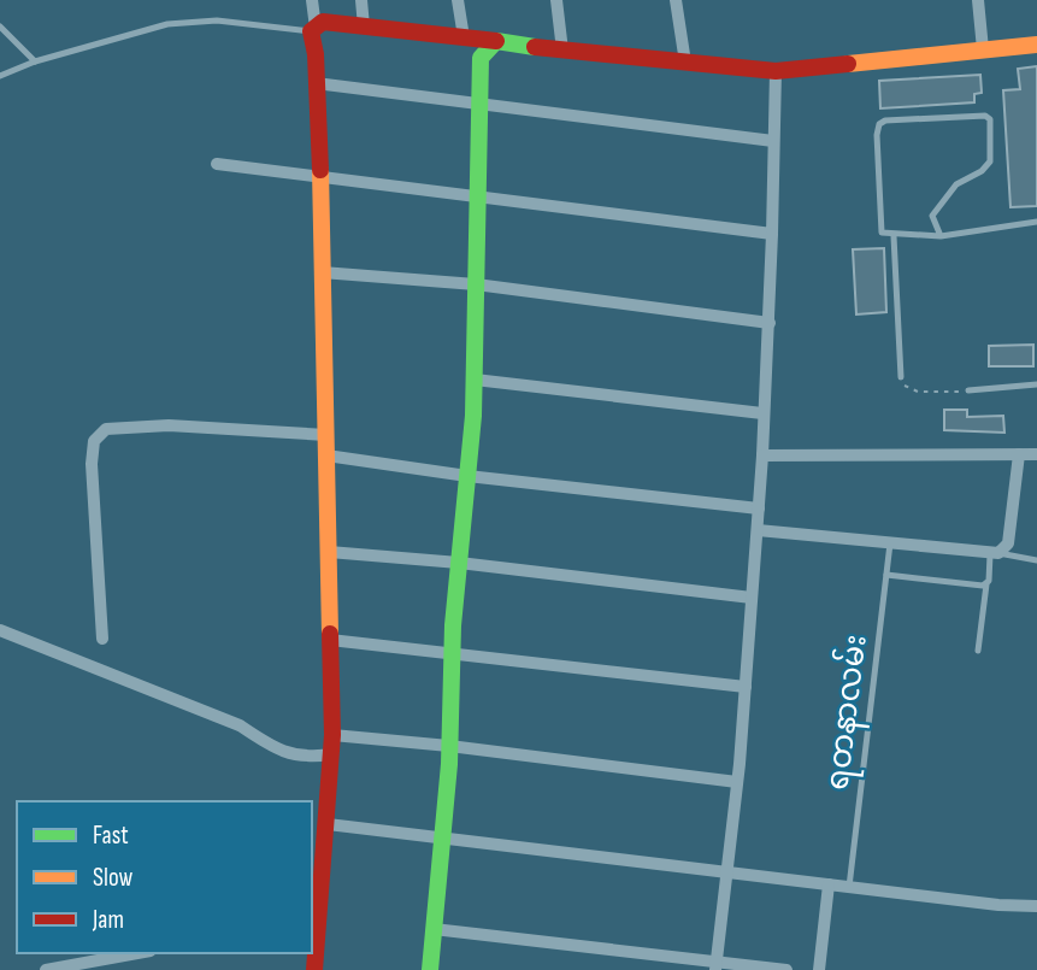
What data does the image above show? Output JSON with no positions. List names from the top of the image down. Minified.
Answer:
{"streets":{"lane":["ရတနာလမ်း"]},"legend":["Fast","Slow","Jam"]}
